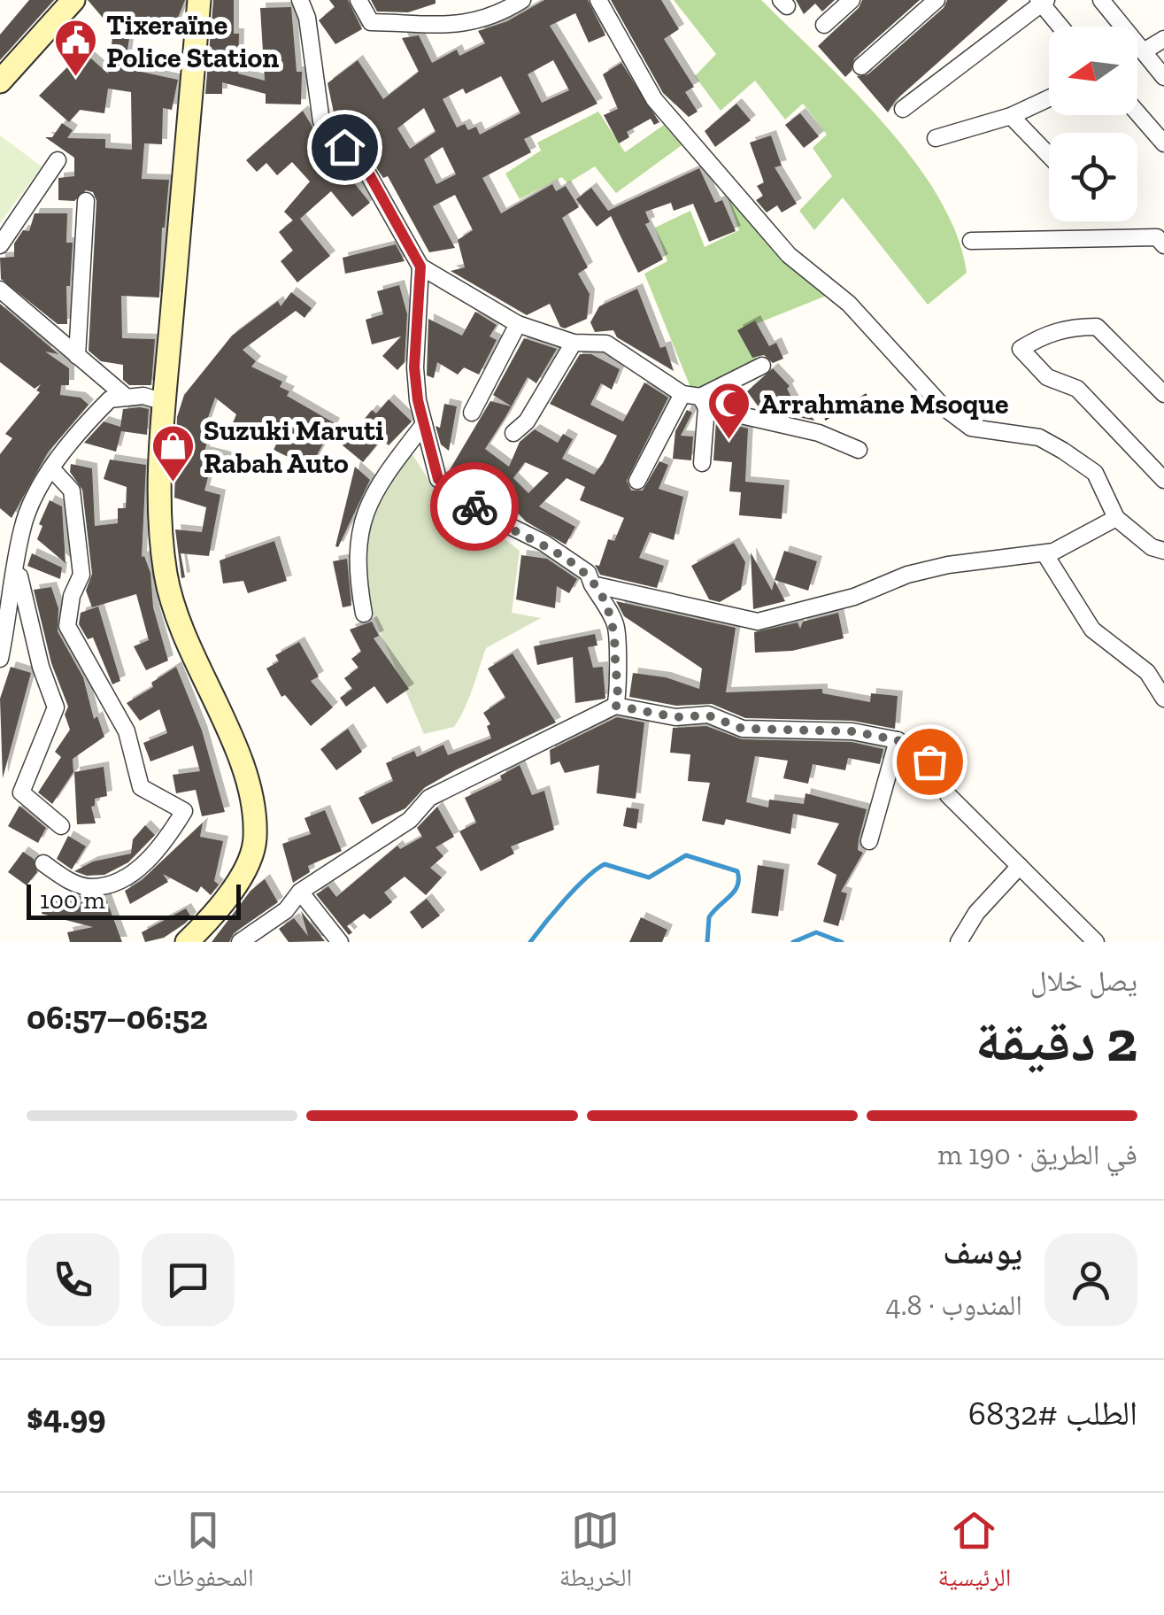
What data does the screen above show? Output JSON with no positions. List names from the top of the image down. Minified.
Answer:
{"places":{"public building":["Tixeraïne Police Station"],"mosque":["Arrahmane Msoque"],"shop":["Suzuki Maruti Rabah Auto"]},"scale_bar":"100 m","north":"left","page":{"scale":"100 m","heading":["2 دقيقة","يصل خلال","06:52–06:57"],"panel":["يوسف","المندوب · 4.8","الطلب #6832","$4.99"],"bar":"في الطريق · 190 m","tabs":["الرئيسية","الخريطة","المحفوظات"]}}
